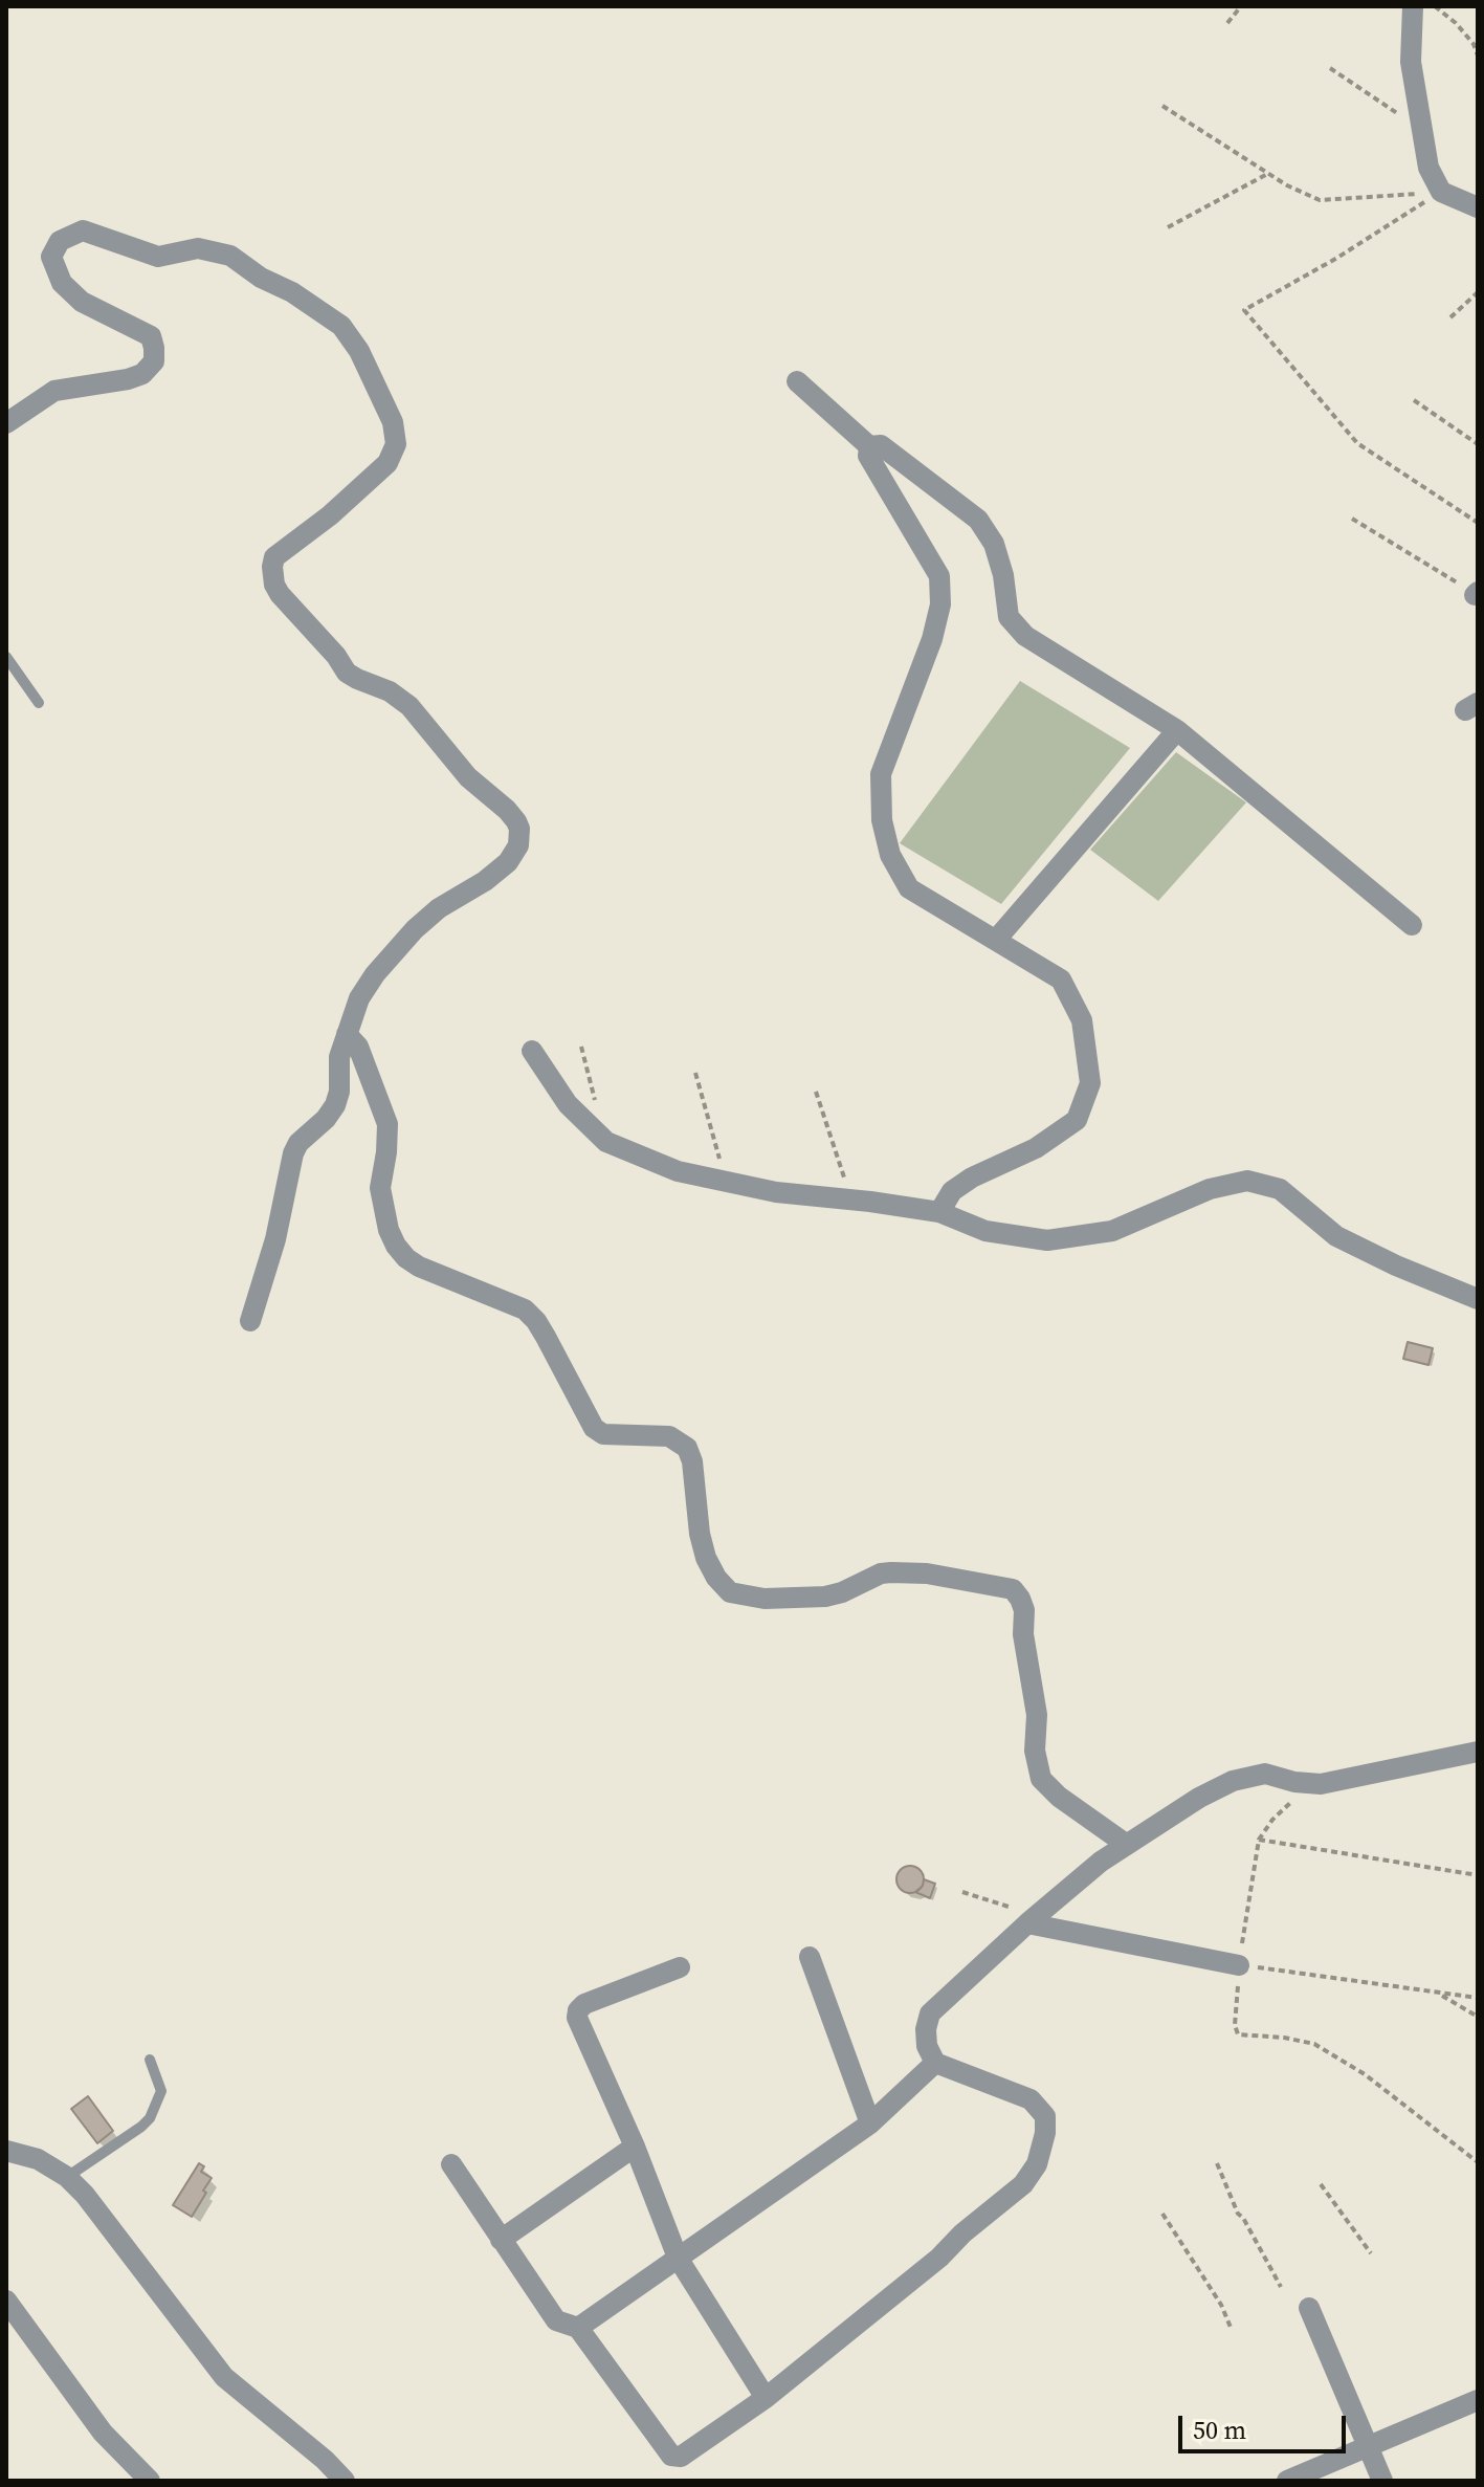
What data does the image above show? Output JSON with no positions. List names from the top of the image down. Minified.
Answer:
{"scale_bar":"50 m"}
